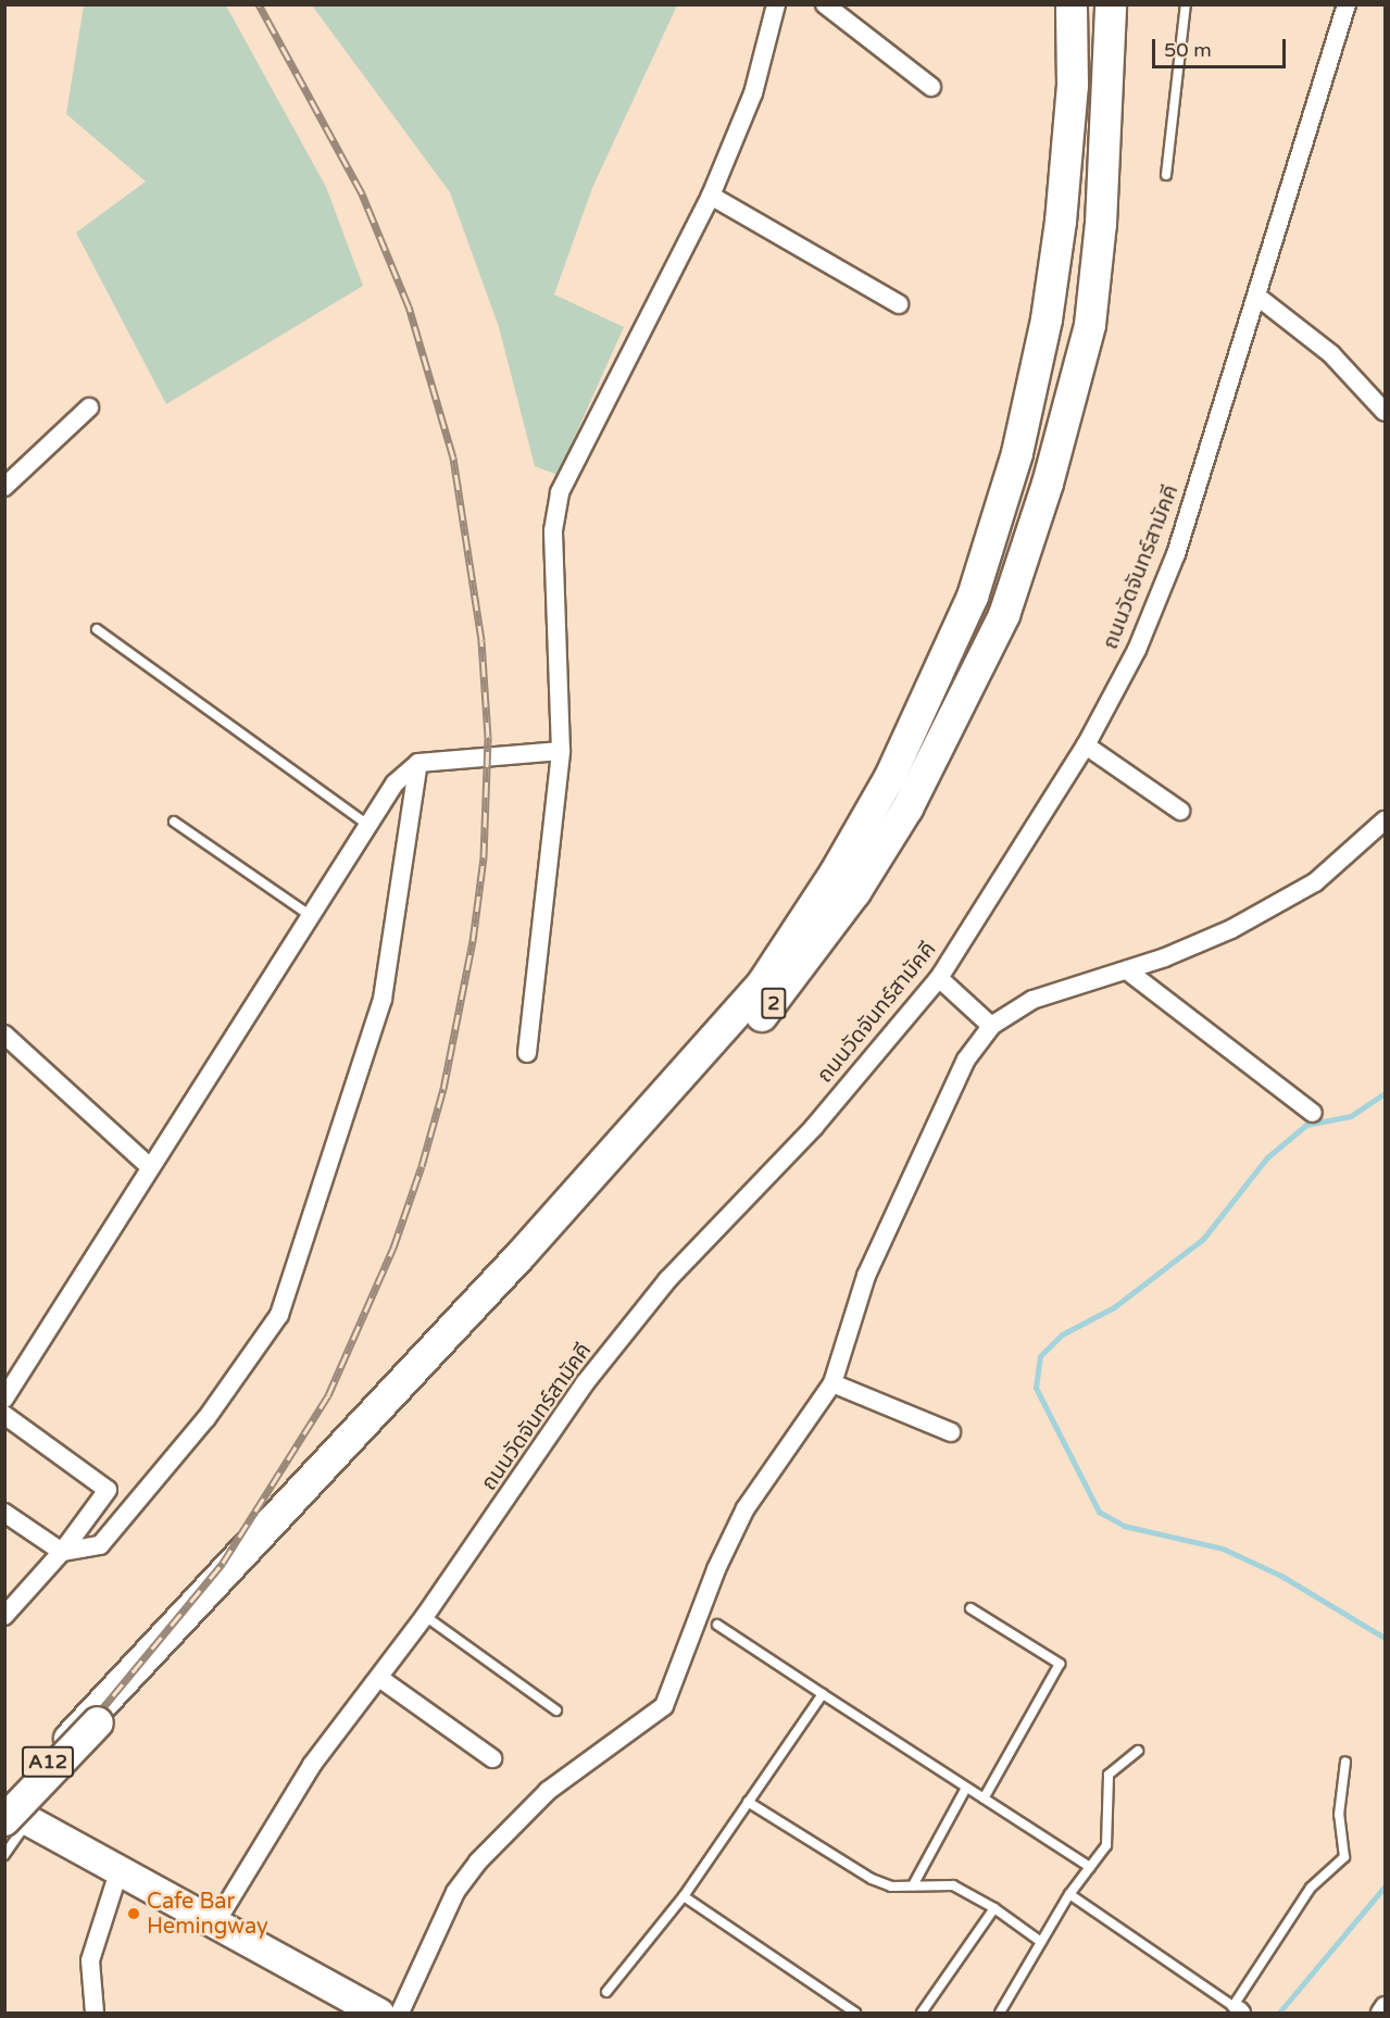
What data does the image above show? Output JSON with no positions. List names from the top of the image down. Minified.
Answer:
{"streets":{"highway":["2"],"street":["ถนนวัดจันทร์สามัคคี"]},"places":["Cafe Bar Hemingway"],"scale_bar":"50 m"}
